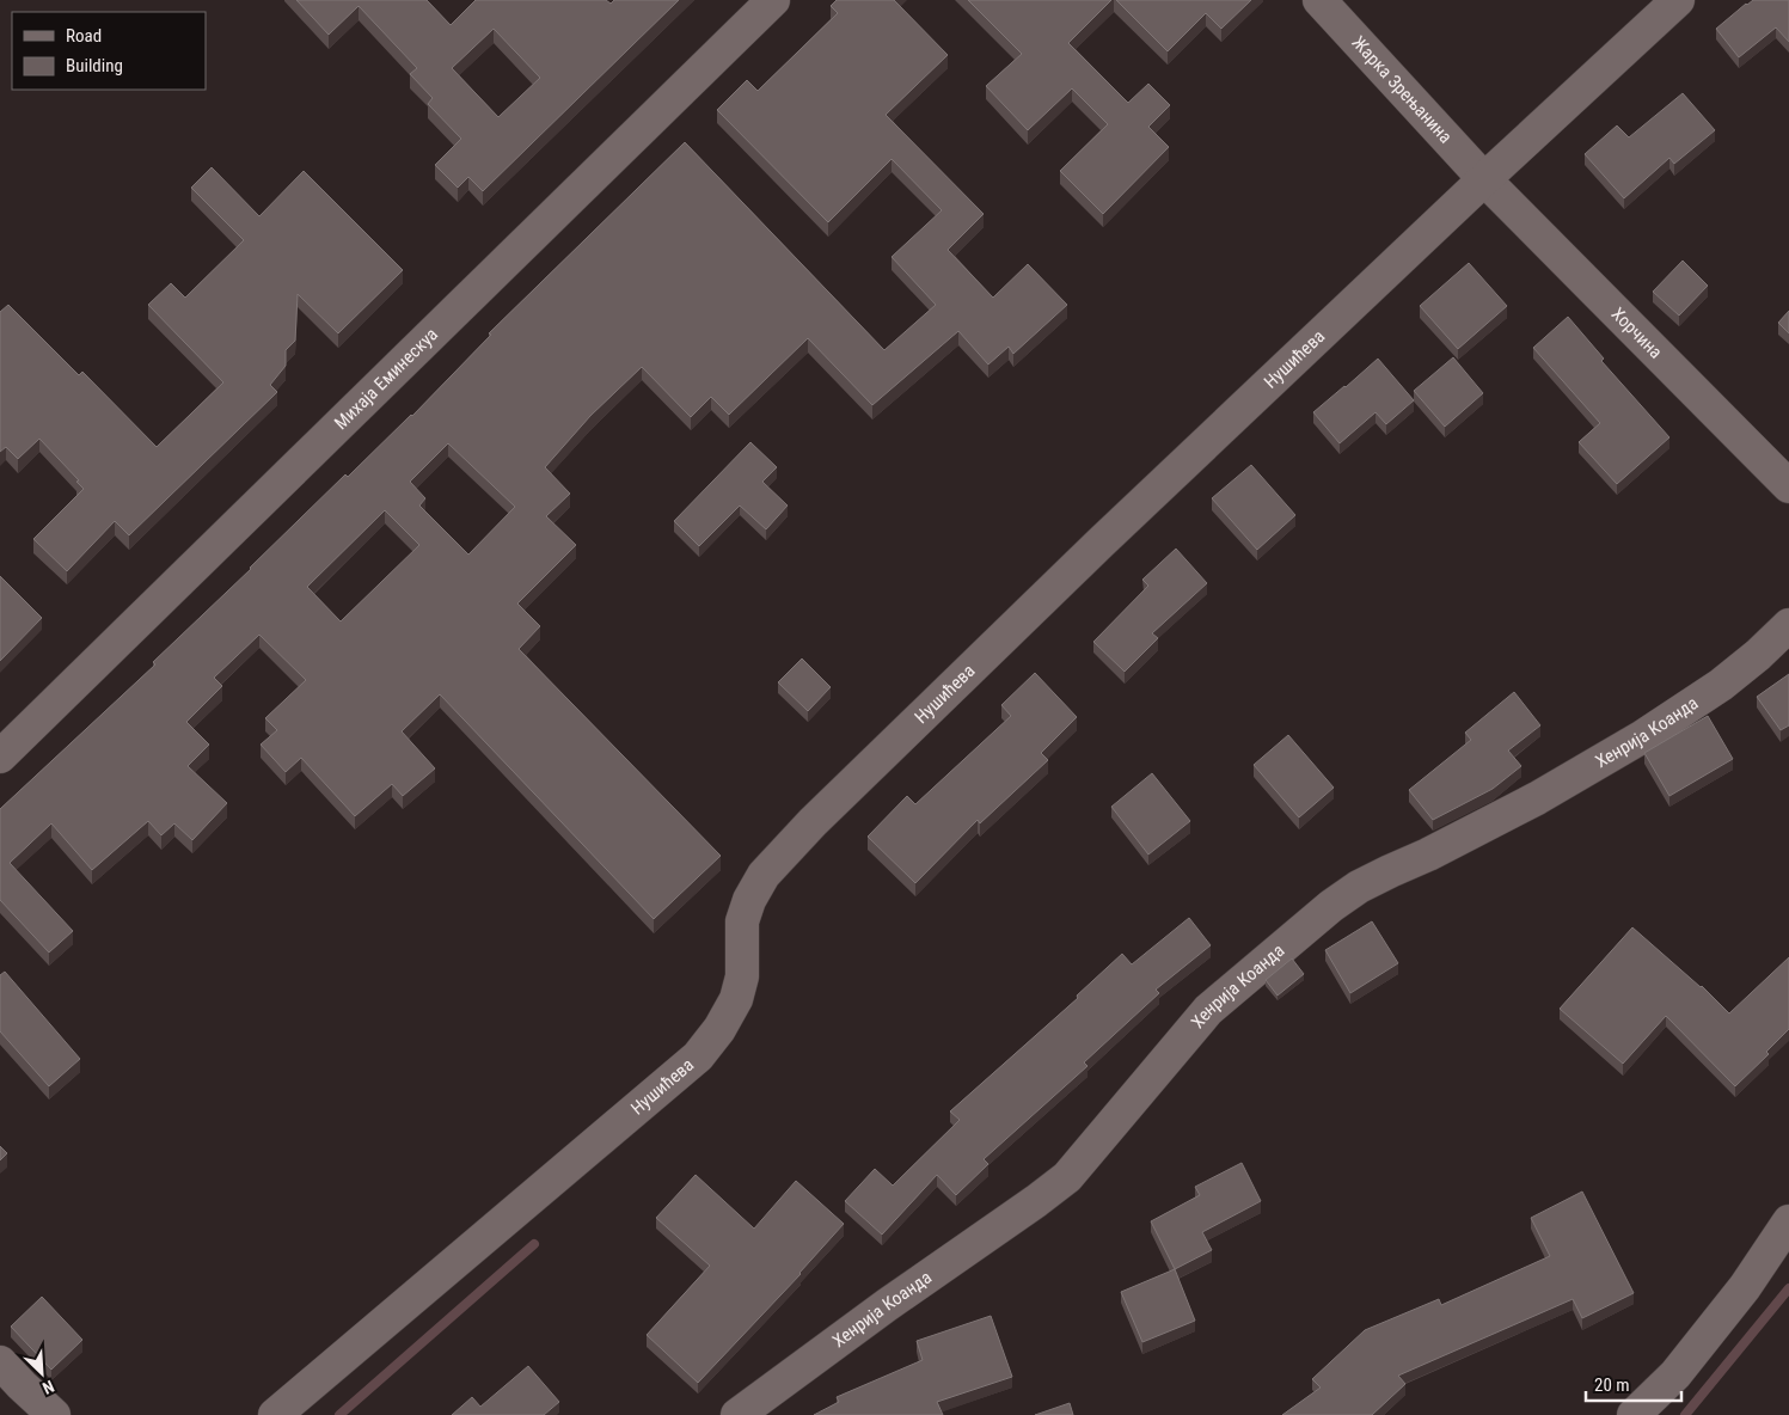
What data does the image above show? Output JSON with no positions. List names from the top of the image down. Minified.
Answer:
{"streets":{"street":["Жарка Зрењанина","Хорчина","Нушићева","Михаја Еминескуа","Хенрија Коанда"]},"crossings":[["Жарка Зрењанина","Хорчина"],["Жарка Зрењанина","Нушићева"],["Хорчина","Нушићева"]],"legend":["Road","Building"],"scale_bar":"20 m","north":"bottom right"}
